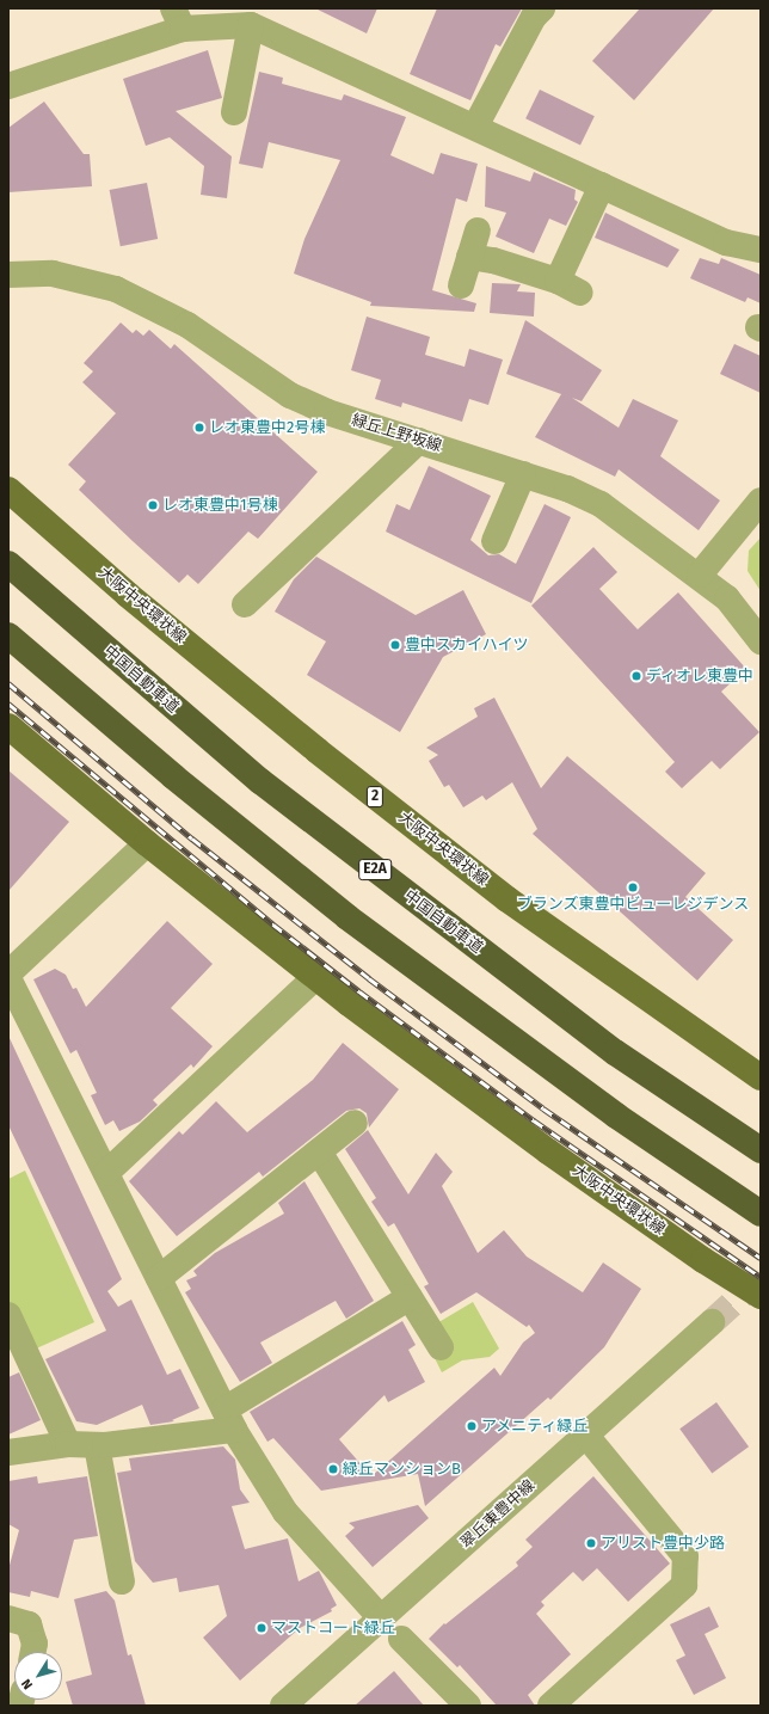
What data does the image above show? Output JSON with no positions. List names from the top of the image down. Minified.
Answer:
{"streets":{"highway":["中国自動車道","E2A"],"main road":["大阪中央環状線","2"],"street":["緑丘上野坂線","翠丘東豊中線"]},"places":["レオ東豊中2号棟","レオ東豊中1号棟","豊中スカイハイツ","ディオレ東豊中","ブランズ東豊中ビューレジデンス","アメニティ緑丘","緑丘マンションB","アリスト豊中少路","マストコート緑丘"],"north":"bottom left"}
